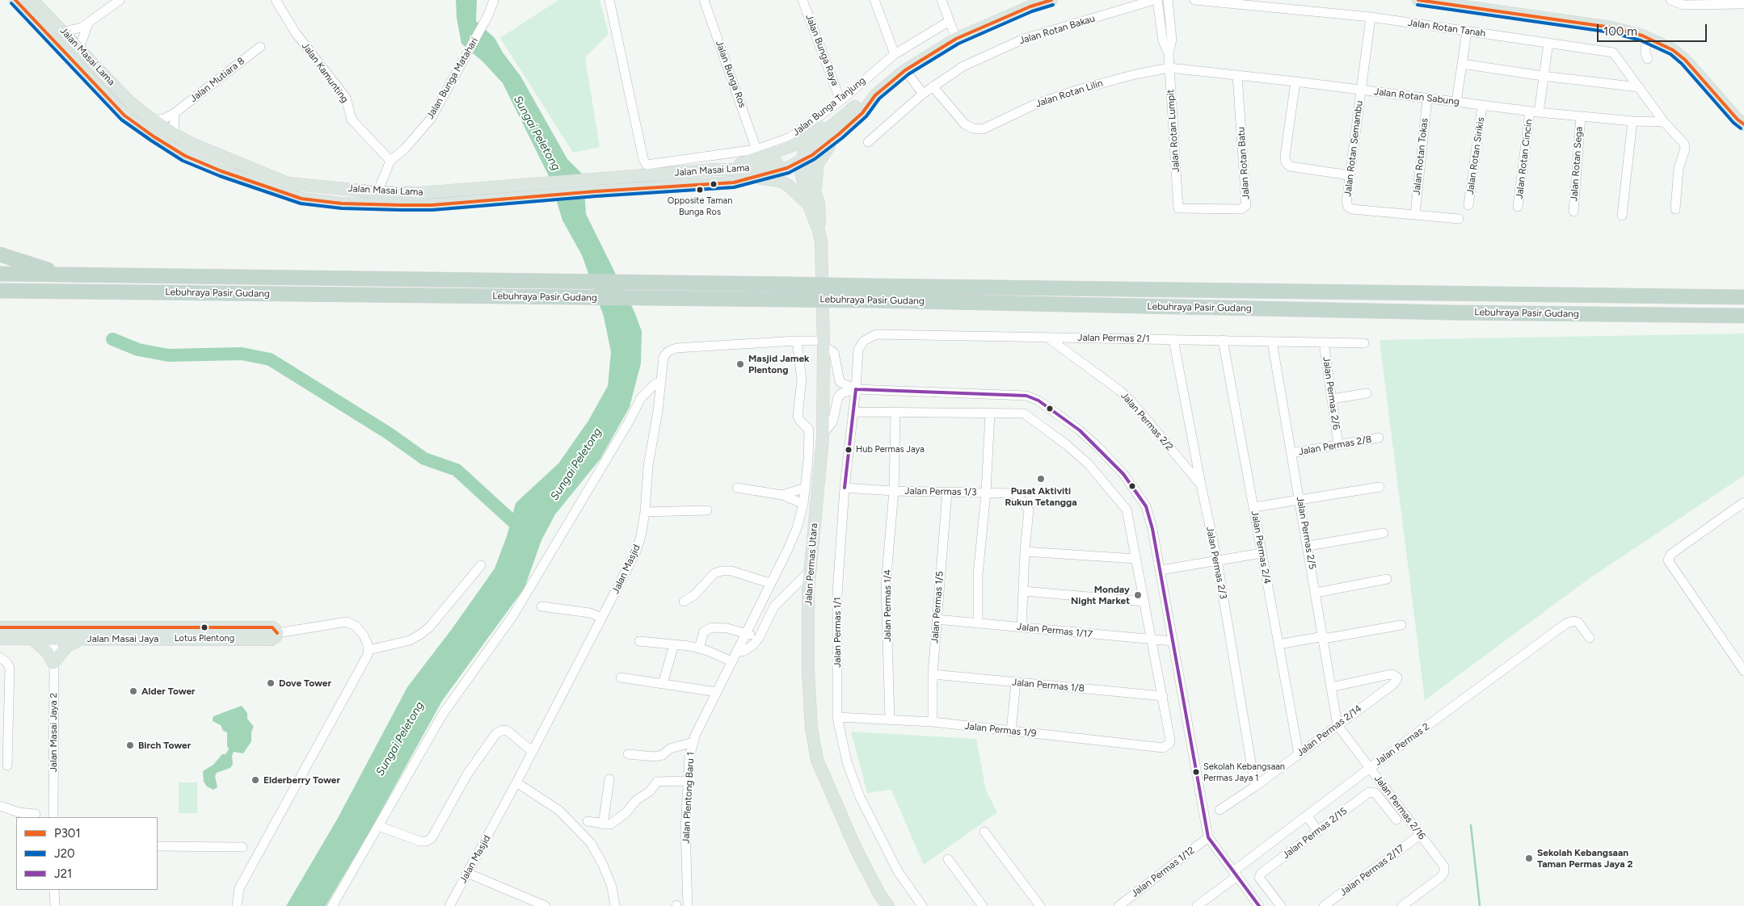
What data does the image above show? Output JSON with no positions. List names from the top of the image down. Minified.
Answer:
{"streets":{"highway":["Lebuhraya Pasir Gudang"],"main road":["Jalan Masai Lama","Jalan Permas Utara","Jalan Masai Jaya"],"street":["Jalan Rotan Tanah","Jalan Rotan Bakau","Jalan Bunga Raya","Jalan Kamunting","Jalan Bunga Ros","Jalan Bunga Matahari","Jalan Mutiara 8","Jalan Rotan Lilin","Jalan Rotan Sabung","Jalan Bunga Tanjung","Jalan Rotan Lumpit","Jalan Rotan Semambu","Jalan Rotan Sirikis","Jalan Rotan Tokas","Jalan Rotan Cincin","Jalan Rotan Batu","Jalan Rotan Sega","Jalan Permas 2/1","Jalan Permas 2/6","Jalan Permas 2/2","Jalan Permas 2/8","Jalan Permas 1/3","Jalan Permas 2/5","Jalan Permas 2/4","Jalan Permas 2/3","Jalan Masjid","Jalan Permas 1/4","Jalan Permas 1/5","Jalan Permas 1/17","Jalan Permas 1/1","Jalan Permas 1/8","Jalan Permas 1/9","Jalan Permas 2/14","Jalan Masai Jaya 2","Jalan Permas 2","Jalan Plentong Baru 1","Jalan Permas 2/16","Jalan Permas 2/15","Jalan Permas 2/17","Jalan Permas 1/12"]},"crossings":[["Jalan Rotan Tanah","Jalan Rotan Sabung"],["Jalan Rotan Tanah","Jalan Rotan Semambu"],["Jalan Rotan Tanah","Jalan Rotan Cincin"],["Jalan Rotan Bakau","Jalan Rotan Lilin"],["Jalan Bunga Raya","Jalan Bunga Tanjung"],["Jalan Masai Lama","Jalan Bunga Matahari"],["Jalan Masai Lama","Jalan Mutiara 8"],["Jalan Masai Lama","Jalan Permas Utara"],["Jalan Kamunting","Jalan Bunga Matahari"],["Jalan Bunga Ros","Jalan Bunga Tanjung"],["Jalan Rotan Lilin","Jalan Rotan Sabung"],["Jalan Rotan Lilin","Jalan Rotan Lumpit"],["Jalan Rotan Sabung","Jalan Rotan Lumpit"],["Jalan Rotan Sabung","Jalan Rotan Semambu"],["Jalan Rotan Sabung","Jalan Rotan Sirikis"],["Jalan Rotan Sabung","Jalan Rotan Tokas"],["Jalan Rotan Sabung","Jalan Rotan Cincin"],["Jalan Rotan Sabung","Jalan Rotan Batu"],["Jalan Rotan Sabung","Jalan Rotan Sega"],["Jalan Rotan Lumpit","Jalan Rotan Batu"],["Jalan Rotan Semambu","Jalan Rotan Tokas"],["Jalan Permas 2/1","Jalan Permas 2/6"],["Jalan Permas 2/1","Jalan Permas 2/2"],["Jalan Permas 2/1","Jalan Permas 2/5"],["Jalan Permas 2/1","Jalan Permas 2/4"],["Jalan Permas 2/1","Jalan Permas 2/3"],["Jalan Permas 2/1","Jalan Permas 1/1"],["Jalan Permas 2/6","Jalan Permas 2/8"],["Jalan Permas 2/2","Jalan Permas 2/3"],["Jalan Permas 2/8","Jalan Permas 2/5"],["Jalan Permas 1/3","Jalan Permas 1/4"],["Jalan Permas 1/3","Jalan Permas 1/5"],["Jalan Permas 1/3","Jalan Permas 1/1"],["Jalan Permas 2/5","Jalan Permas 2/14"],["Jalan Permas 2/5","Jalan Permas 2/16"],["Jalan Permas 2/4","Jalan Permas 2/14"],["Jalan Permas 2/3","Jalan Permas 2/14"],["Jalan Permas Utara","Jalan Masjid"],["Jalan Masjid","Jalan Plentong Baru 1"],["Jalan Permas 1/4","Jalan Permas 1/9"],["Jalan Permas 1/5","Jalan Permas 1/17"],["Jalan Permas 1/5","Jalan Permas 1/8"],["Jalan Permas 1/5","Jalan Permas 1/9"],["Jalan Permas 1/1","Jalan Permas 1/9"],["Jalan Masai Jaya","Jalan Masai Jaya 2"],["Jalan Permas 1/8","Jalan Permas 1/9"],["Jalan Permas 2/14","Jalan Permas 2/16"],["Jalan Permas 2","Jalan Permas 2/16"],["Jalan Permas 2/16","Jalan Permas 2/17"]],"water":["Sungai Peletong"],"places":["Opposite Taman Bunga Ros","Masjid Jamek Plentong","Hub Permas Jaya","Pusat Aktiviti Rukun Tetangga","Monday Night Market","Lotus Plentong","Dove Tower","Alder Tower","Birch Tower","Sekolah Kebangsaan Permas Jaya 1","Elderberry Tower","Sekolah Kebangsaan Taman Permas Jaya 2"],"lines":["transit line P301","transit line J20","transit line J21"],"legend":["P301","J20","J21"],"scale_bar":"100 m"}
